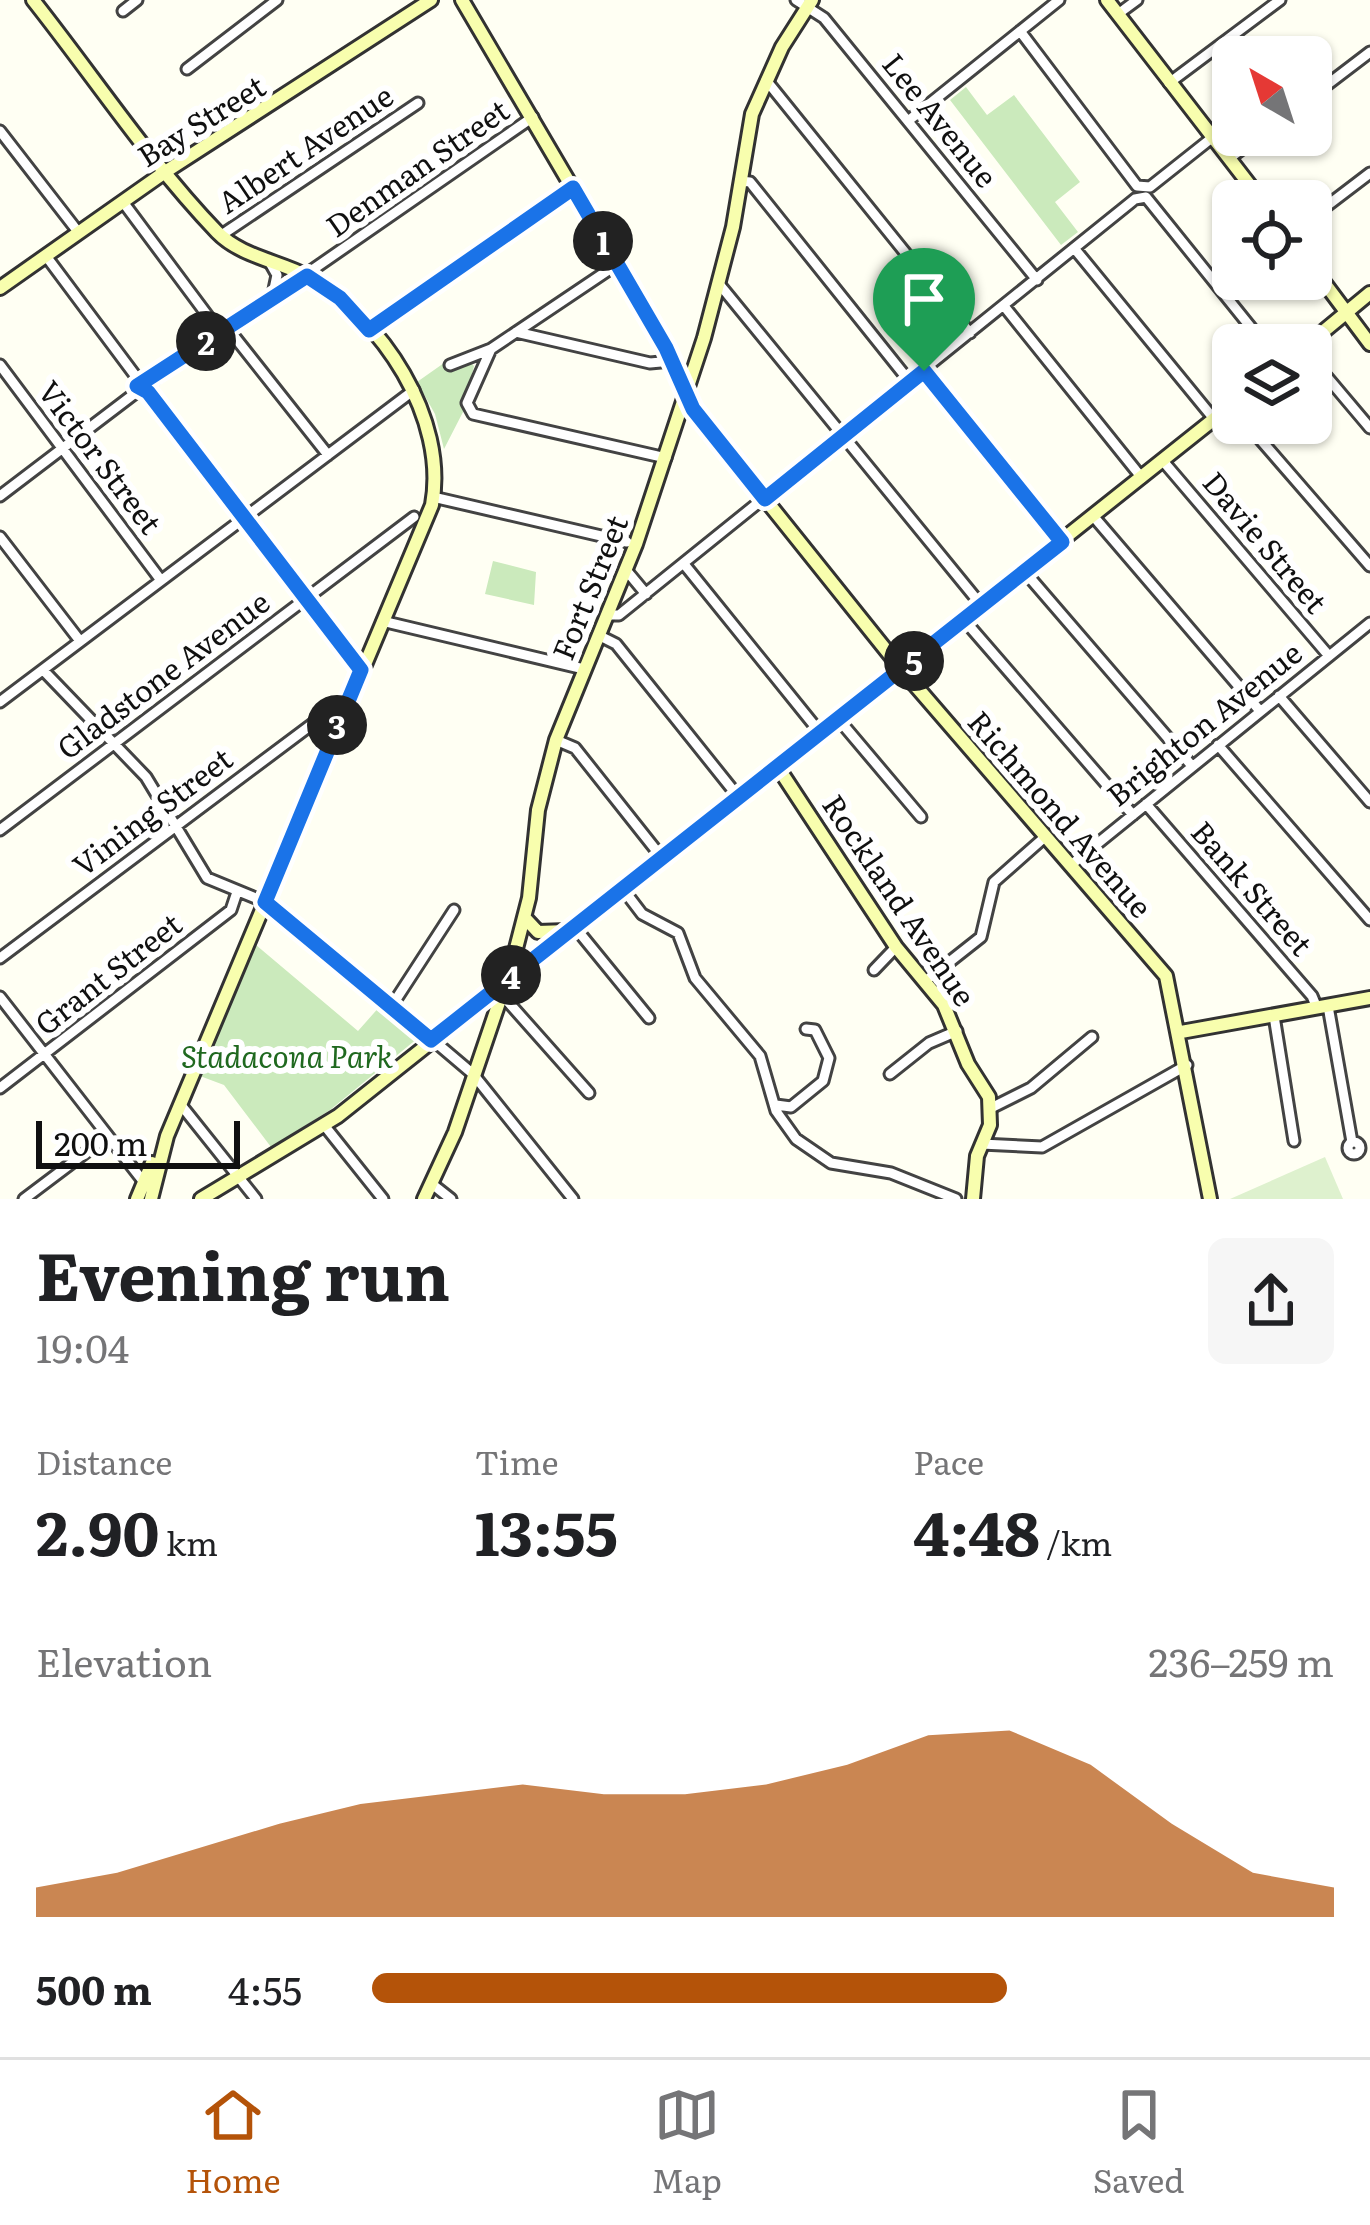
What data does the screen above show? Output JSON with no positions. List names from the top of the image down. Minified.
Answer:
{"streets":{"main road":["Bay Street","Fort Street","Richmond Avenue","Rockland Avenue"],"street":["Lee Avenue","Albert Avenue","Denman Street","Victor Street","Davie Street","Gladstone Avenue","Brighton Avenue","Vining Street","Bank Street","Grant Street"]},"crossings":[["Lee Avenue","Fort Street"],["Denman Street","Victor Street"],["Denman Street","Richmond Avenue"],["Davie Street","Brighton Avenue"],["Fort Street","Richmond Avenue"],["Brighton Avenue","Richmond Avenue"],["Brighton Avenue","Bank Street"]],"parks":["Stadacona Park"],"scale_bar":"200 m","north":"top left","page":{"pins":["1","2","5","3","4"],"scale":"200 m","heading":["Evening run","19:04"],"stats":[["Distance","2.90 km"],["Time","13:55"],["Pace","4:48 /km"]],"chart":["Elevation","236–259 m"],"list":[{"name":"500 m","note":"4:55"}],"tabs":["Home","Map","Saved"]}}
